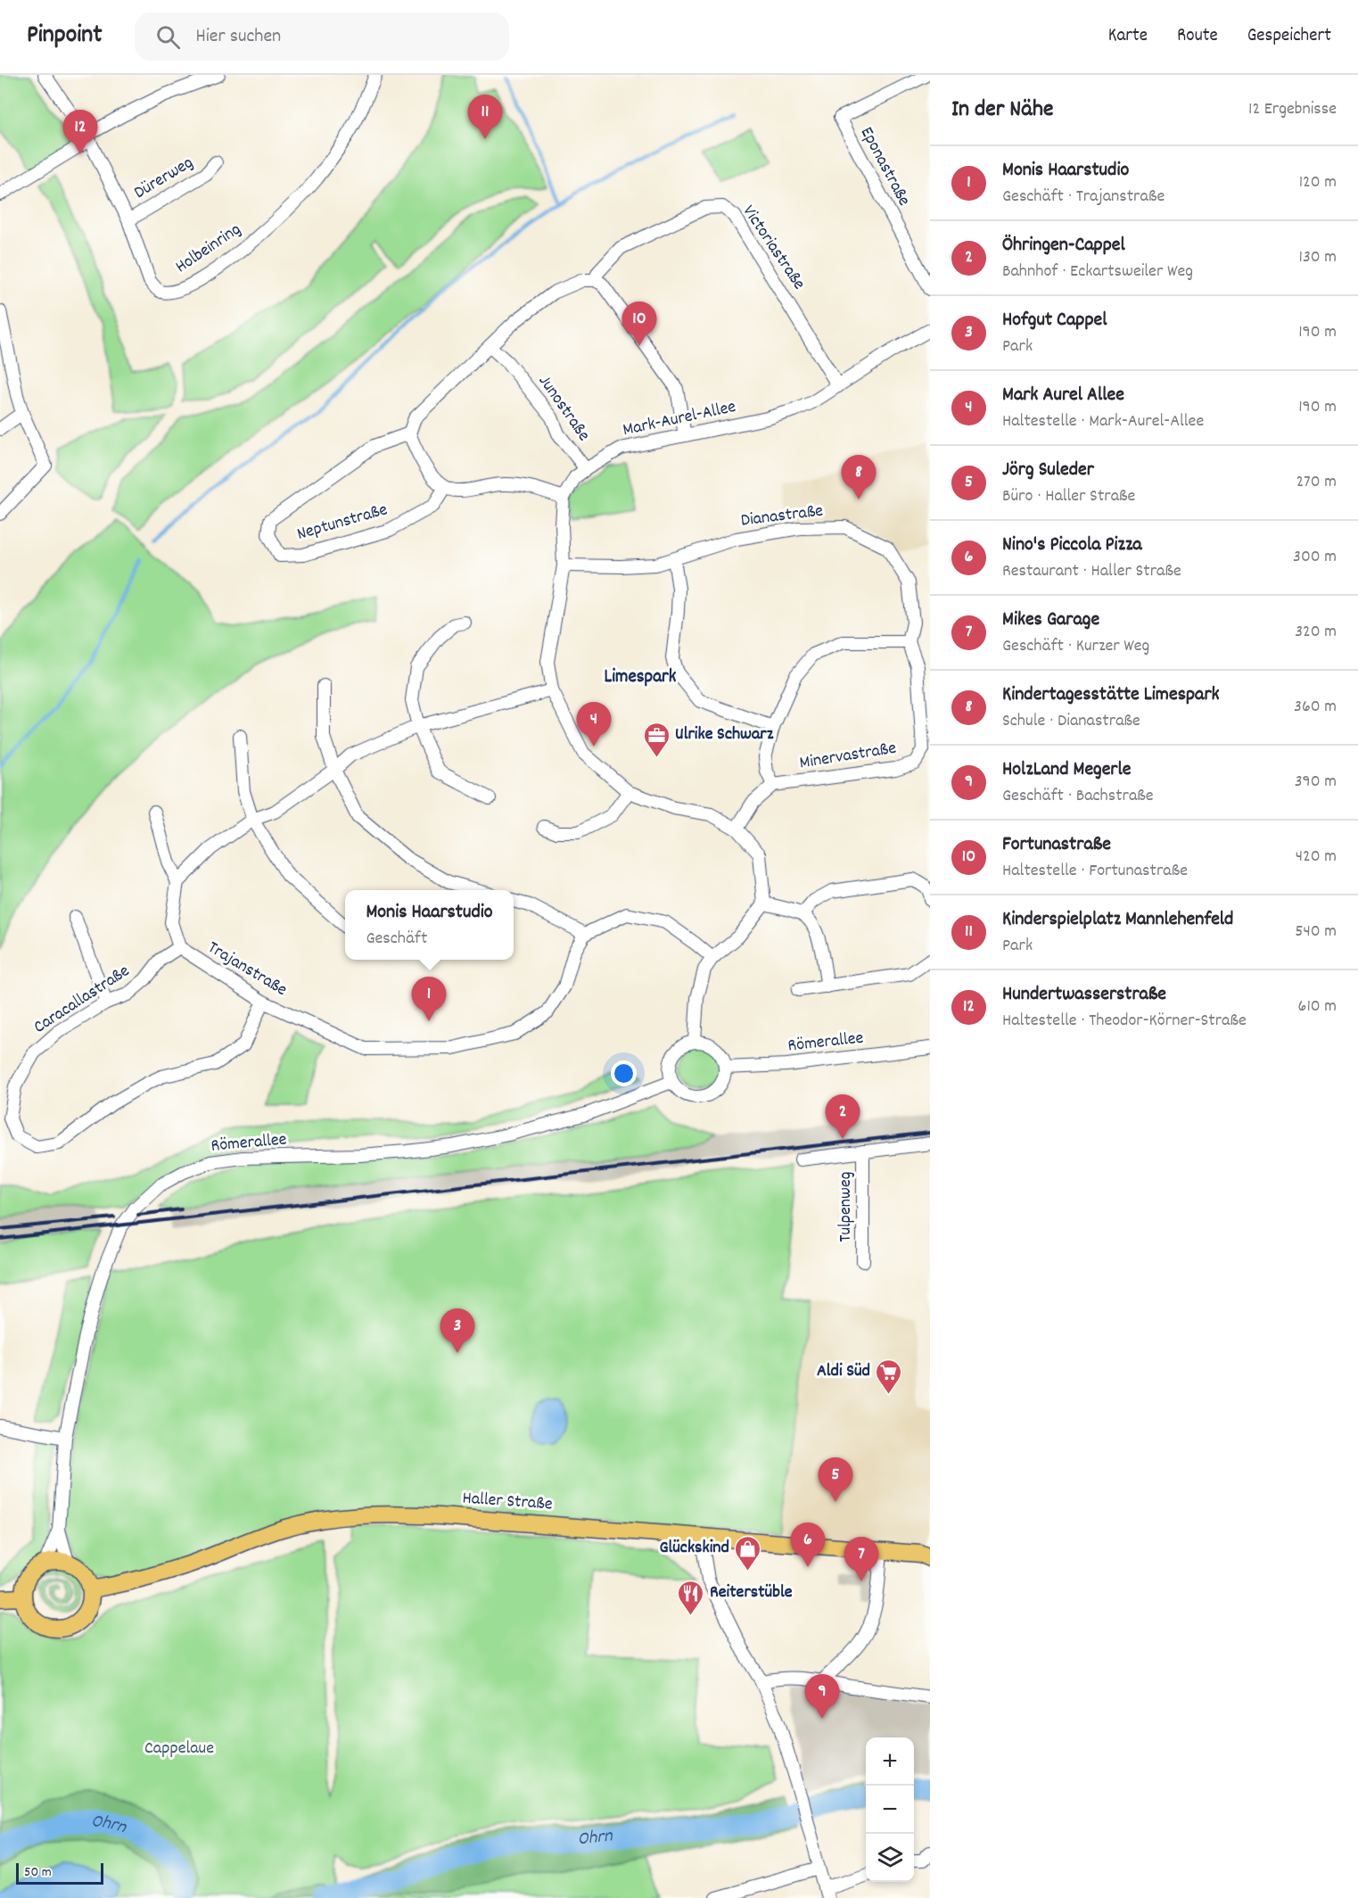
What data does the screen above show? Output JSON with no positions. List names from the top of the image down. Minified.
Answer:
{"streets":{"main road":["Haller Straße"],"street":["Eponastraße","Dürerweg","Victoriastraße","Holbeinring","Junostraße","Mark-Aurel-Allee","Dianastraße","Neptunstraße","Minervastraße","Trajanstraße","Caracallastraße","Römerallee","Tulpenweg"]},"crossings":[["Dürerweg","Holbeinring"],["Victoriastraße","Mark-Aurel-Allee"],["Junostraße","Mark-Aurel-Allee"],["Mark-Aurel-Allee","Dianastraße"],["Dianastraße","Minervastraße"],["Trajanstraße","Caracallastraße"],["Römerallee","Haller Straße"]],"districts":["Limespark"],"water":["Ohrn"],"parks":["Cappelaue"],"places":{"office":["Ulrike Schwarz"],"supermarket":["Aldi Süd"],"shop":["Glückskind"],"restaurant":["Reiterstüble"]},"scale_bar":"50 m","page":{"header":"Pinpoint","search":"Hier suchen","nav":["Karte","Route","Gespeichert"],"heading":["In der Nähe","12 Ergebnisse"],"pins":["11","12","10","8","4","1","2","3","5","6","7","9"],"list":[{"mark":"1","name":"Monis Haarstudio","note":"Geschäft · Trajanstraße","value":"120 m"},{"mark":"2","name":"Öhringen-Cappel","note":"Bahnhof · Eckartsweiler Weg","value":"130 m"},{"mark":"3","name":"Hofgut Cappel","note":"Park","value":"190 m"},{"mark":"4","name":"Mark Aurel Allee","note":"Haltestelle · Mark-Aurel-Allee","value":"190 m"},{"mark":"5","name":"Jörg Suleder","note":"Büro · Haller Straße","value":"270 m"},{"mark":"6","name":"Nino's Piccola Pizza","note":"Restaurant · Haller Straße","value":"300 m"},{"mark":"7","name":"Mikes Garage","note":"Geschäft · Kurzer Weg","value":"320 m"},{"mark":"8","name":"Kindertagesstätte Limespark","note":"Schule · Dianastraße","value":"360 m"},{"mark":"9","name":"HolzLand Megerle","note":"Geschäft · Bachstraße","value":"390 m"},{"mark":"10","name":"Fortunastraße","note":"Haltestelle · Fortunastraße","value":"420 m"},{"mark":"11","name":"Kinderspielplatz Mannlehenfeld","note":"Park","value":"540 m"},{"mark":"12","name":"Hundertwasserstraße","note":"Haltestelle · Theodor-Körner-Straße","value":"610 m"}],"popup":["Monis Haarstudio","Geschäft"],"map_buttons":["+","−"],"scale":"50 m"}}
